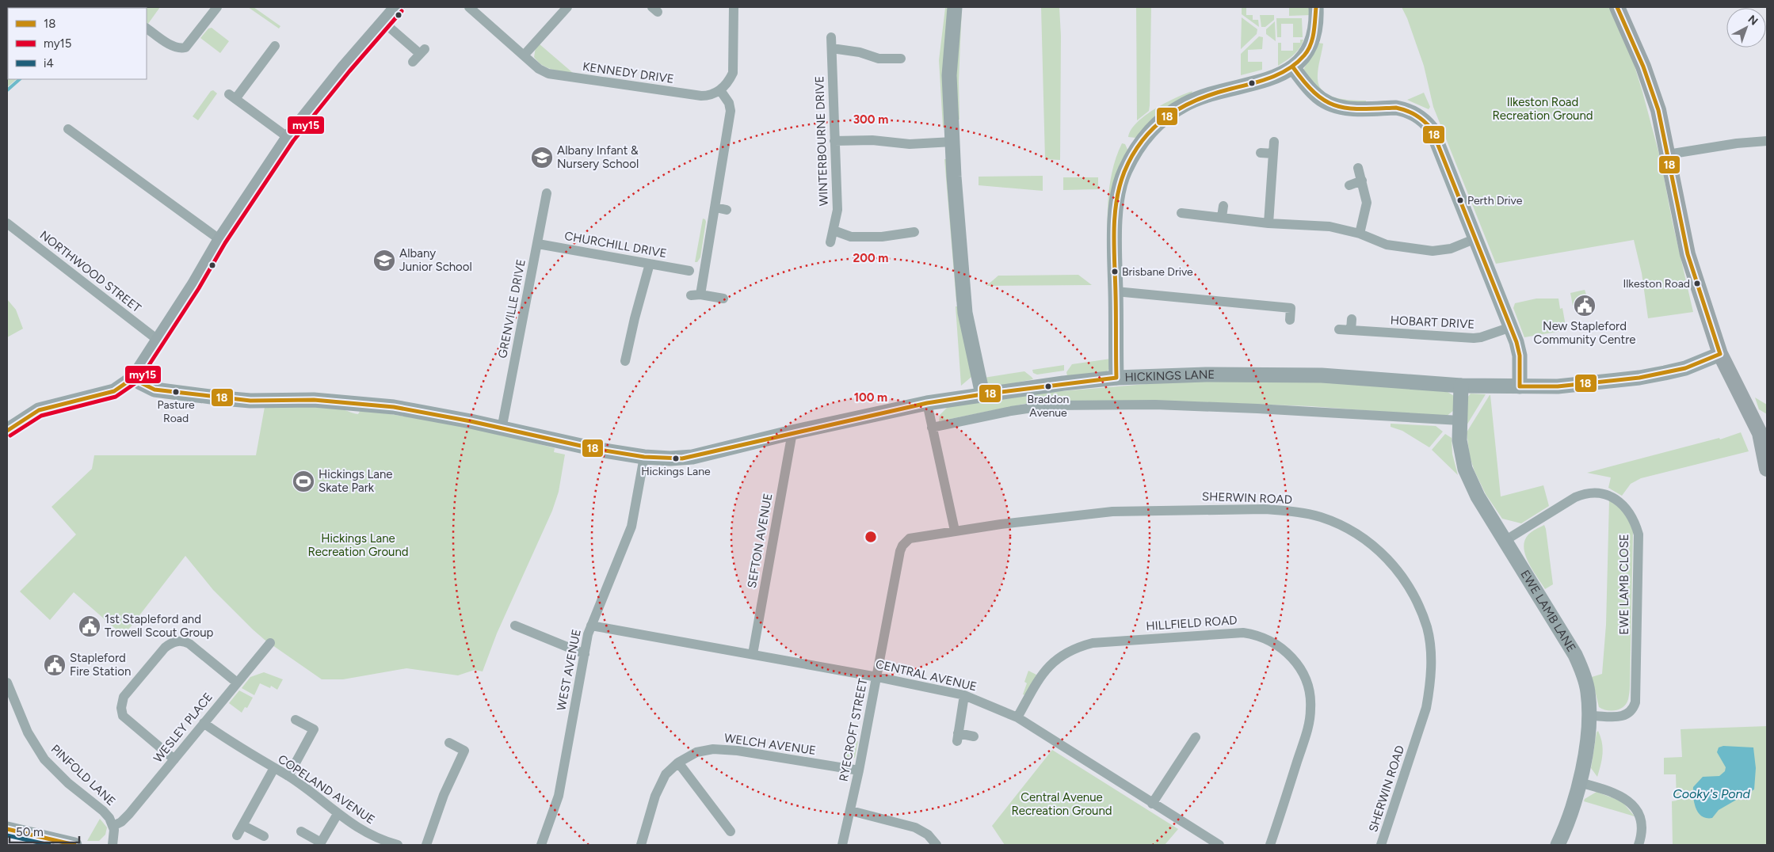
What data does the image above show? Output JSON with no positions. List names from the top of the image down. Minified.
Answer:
{"streets":{"main road":["HICKINGS LANE","EWE LAMB LANE"],"street":["KENNEDY DRIVE","WINTERBOURNE DRIVE","CHURCHILL DRIVE","NORTHWOOD STREET","GRENVILLE DRIVE","HOBART DRIVE","SHERWIN ROAD","SEFTON AVENUE","EWE LAMB CLOSE","HILLFIELD ROAD","WEST AVENUE","CENTRAL AVENUE","WESLEY PLACE","RYECROFT STREET","WELCH AVENUE","PINFOLD LANE","COPELAND AVENUE"]},"crossings":[["CHURCHILL DRIVE","GRENVILLE DRIVE"],["GRENVILLE DRIVE","HICKINGS LANE"],["HICKINGS LANE","SEFTON AVENUE"],["HICKINGS LANE","EWE LAMB LANE"],["HICKINGS LANE","WEST AVENUE"],["SHERWIN ROAD","RYECROFT STREET"],["SEFTON AVENUE","CENTRAL AVENUE"],["EWE LAMB CLOSE","EWE LAMB LANE"],["HILLFIELD ROAD","CENTRAL AVENUE"],["WEST AVENUE","CENTRAL AVENUE"],["CENTRAL AVENUE","RYECROFT STREET"],["WESLEY PLACE","PINFOLD LANE"],["WESLEY PLACE","COPELAND AVENUE"],["RYECROFT STREET","WELCH AVENUE"]],"water":["Cooky's Pond"],"parks":["Ilkeston Road Recreation Ground","Hickings Lane Recreation Ground","Central Avenue Recreation Ground"],"places":{"school or university":["Albany Infant & Nursery School","Albany Junior School"],"other":["Perth Drive","Brisbane Drive","Ilkeston Road","Braddon Avenue","Pasture Road","Hickings Lane"],"public building":["New Stapleford Community Centre","1st Stapleford and Trowell Scout Group","Stapleford Fire Station"],"sports":["Hickings Lane Skate Park"]},"lines":["transit line 18","transit line my15","transit line i4"],"legend":["18","my15","i4"],"scale_bar":"50 m","north":"top right","rings":["300 m","200 m","100 m"]}
